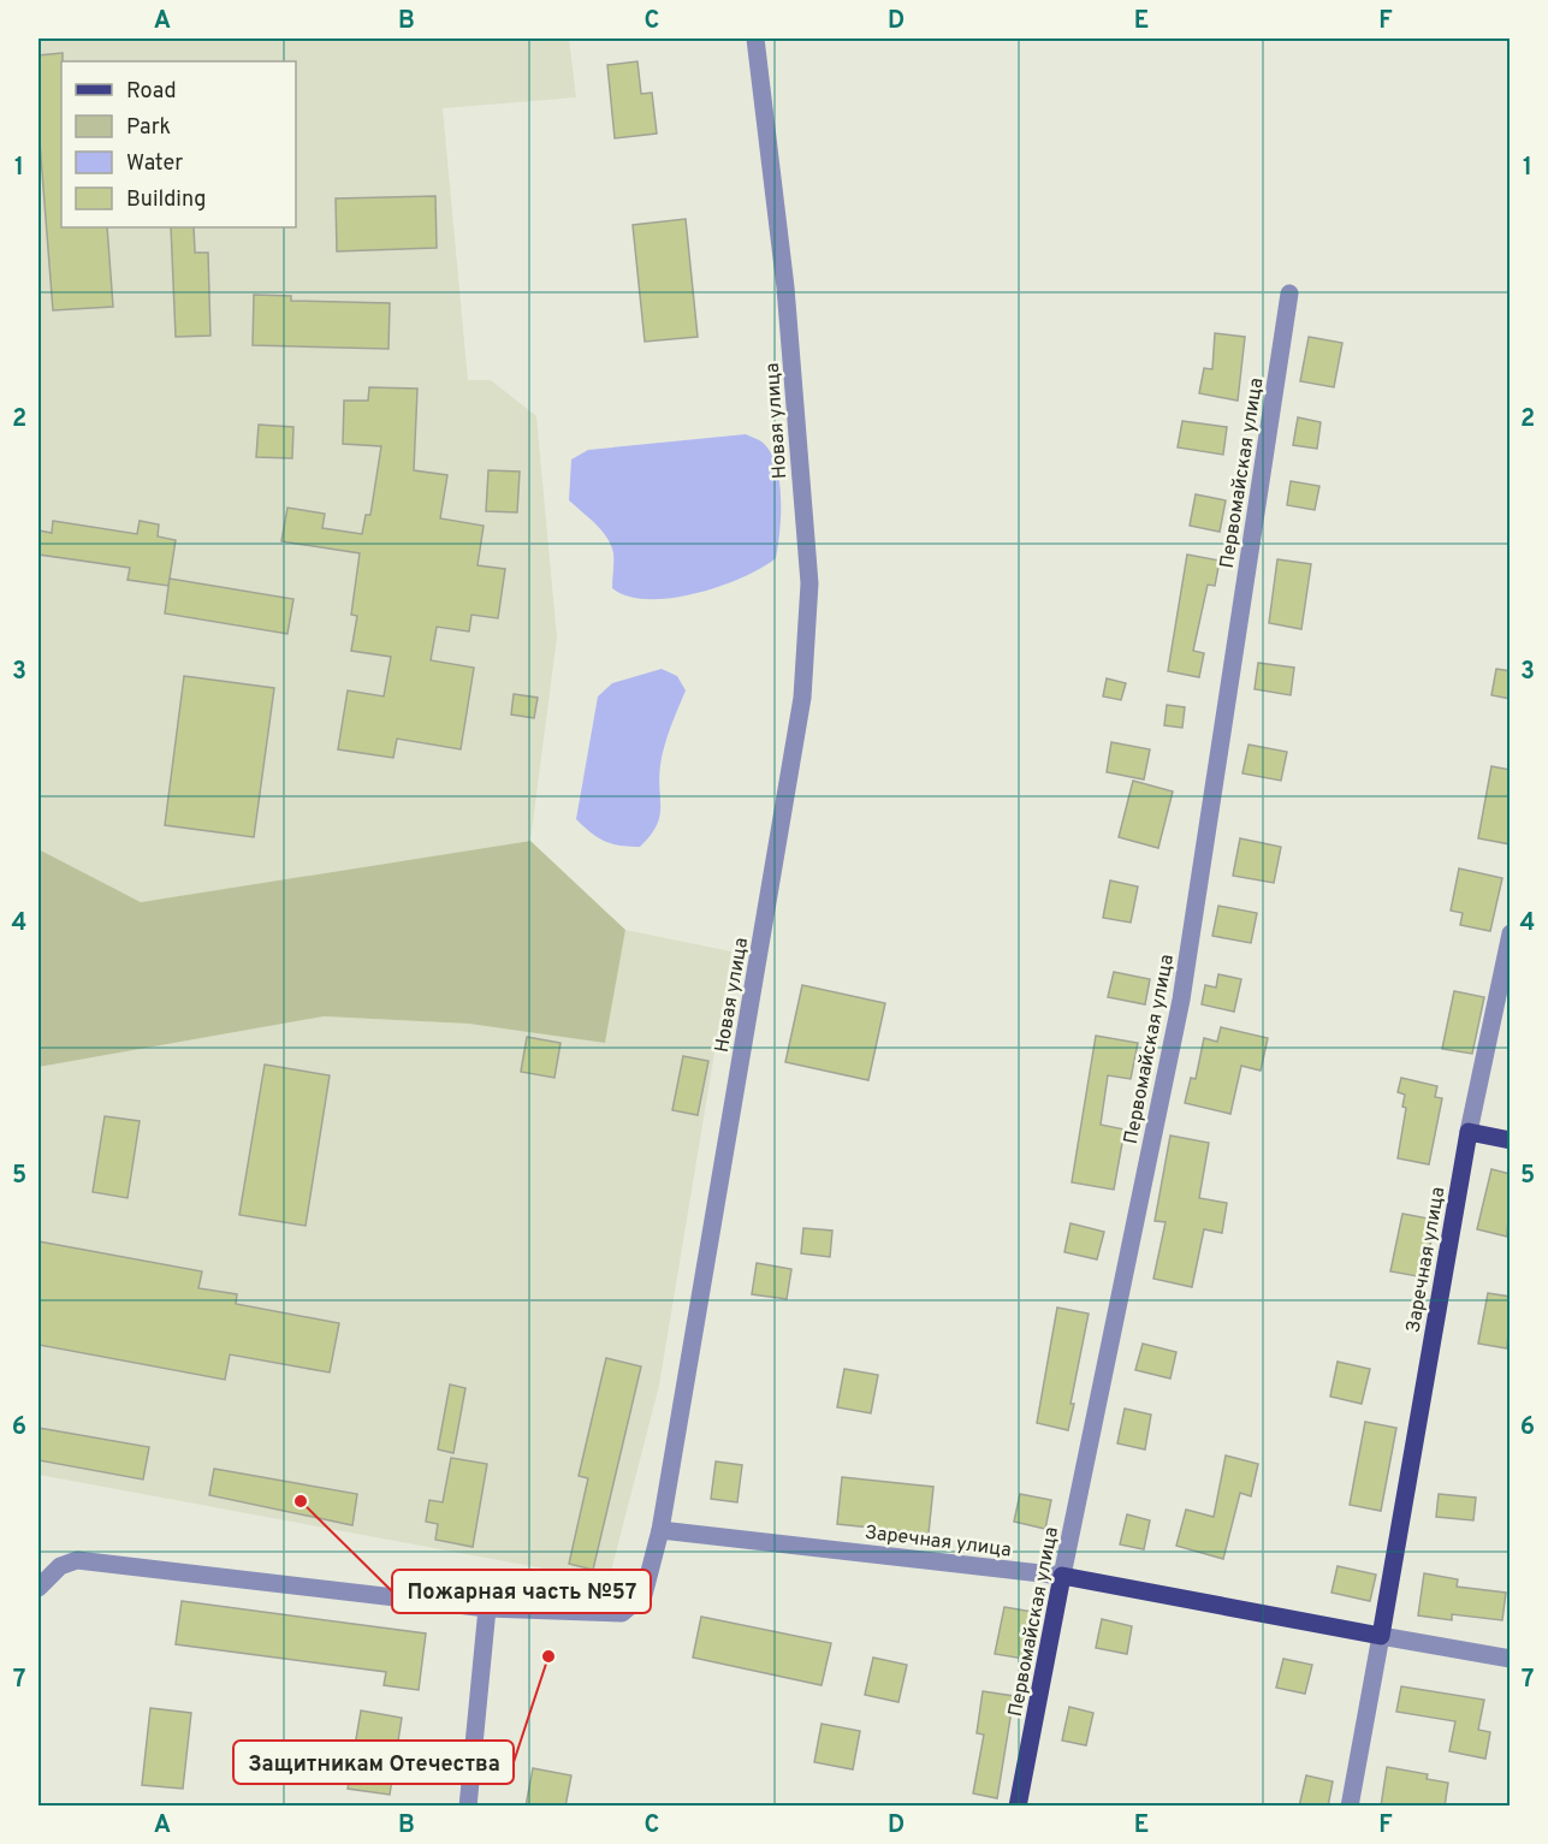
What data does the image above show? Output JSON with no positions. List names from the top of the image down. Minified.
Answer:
{"streets":{"main road":["Первомайская улица","Заречная улица"],"street":["Новая улица"]},"crossings":[["Новая улица","Заречная улица"],["Первомайская улица","Заречная улица"]],"places":["Пожарная часть №57","Защитникам Отечества"],"legend":["Road","Park","Water","Building"],"grid":{"columns":["A","B","C","D","E","F"],"rows":["1","2","3","4","5","6","7"]}}
